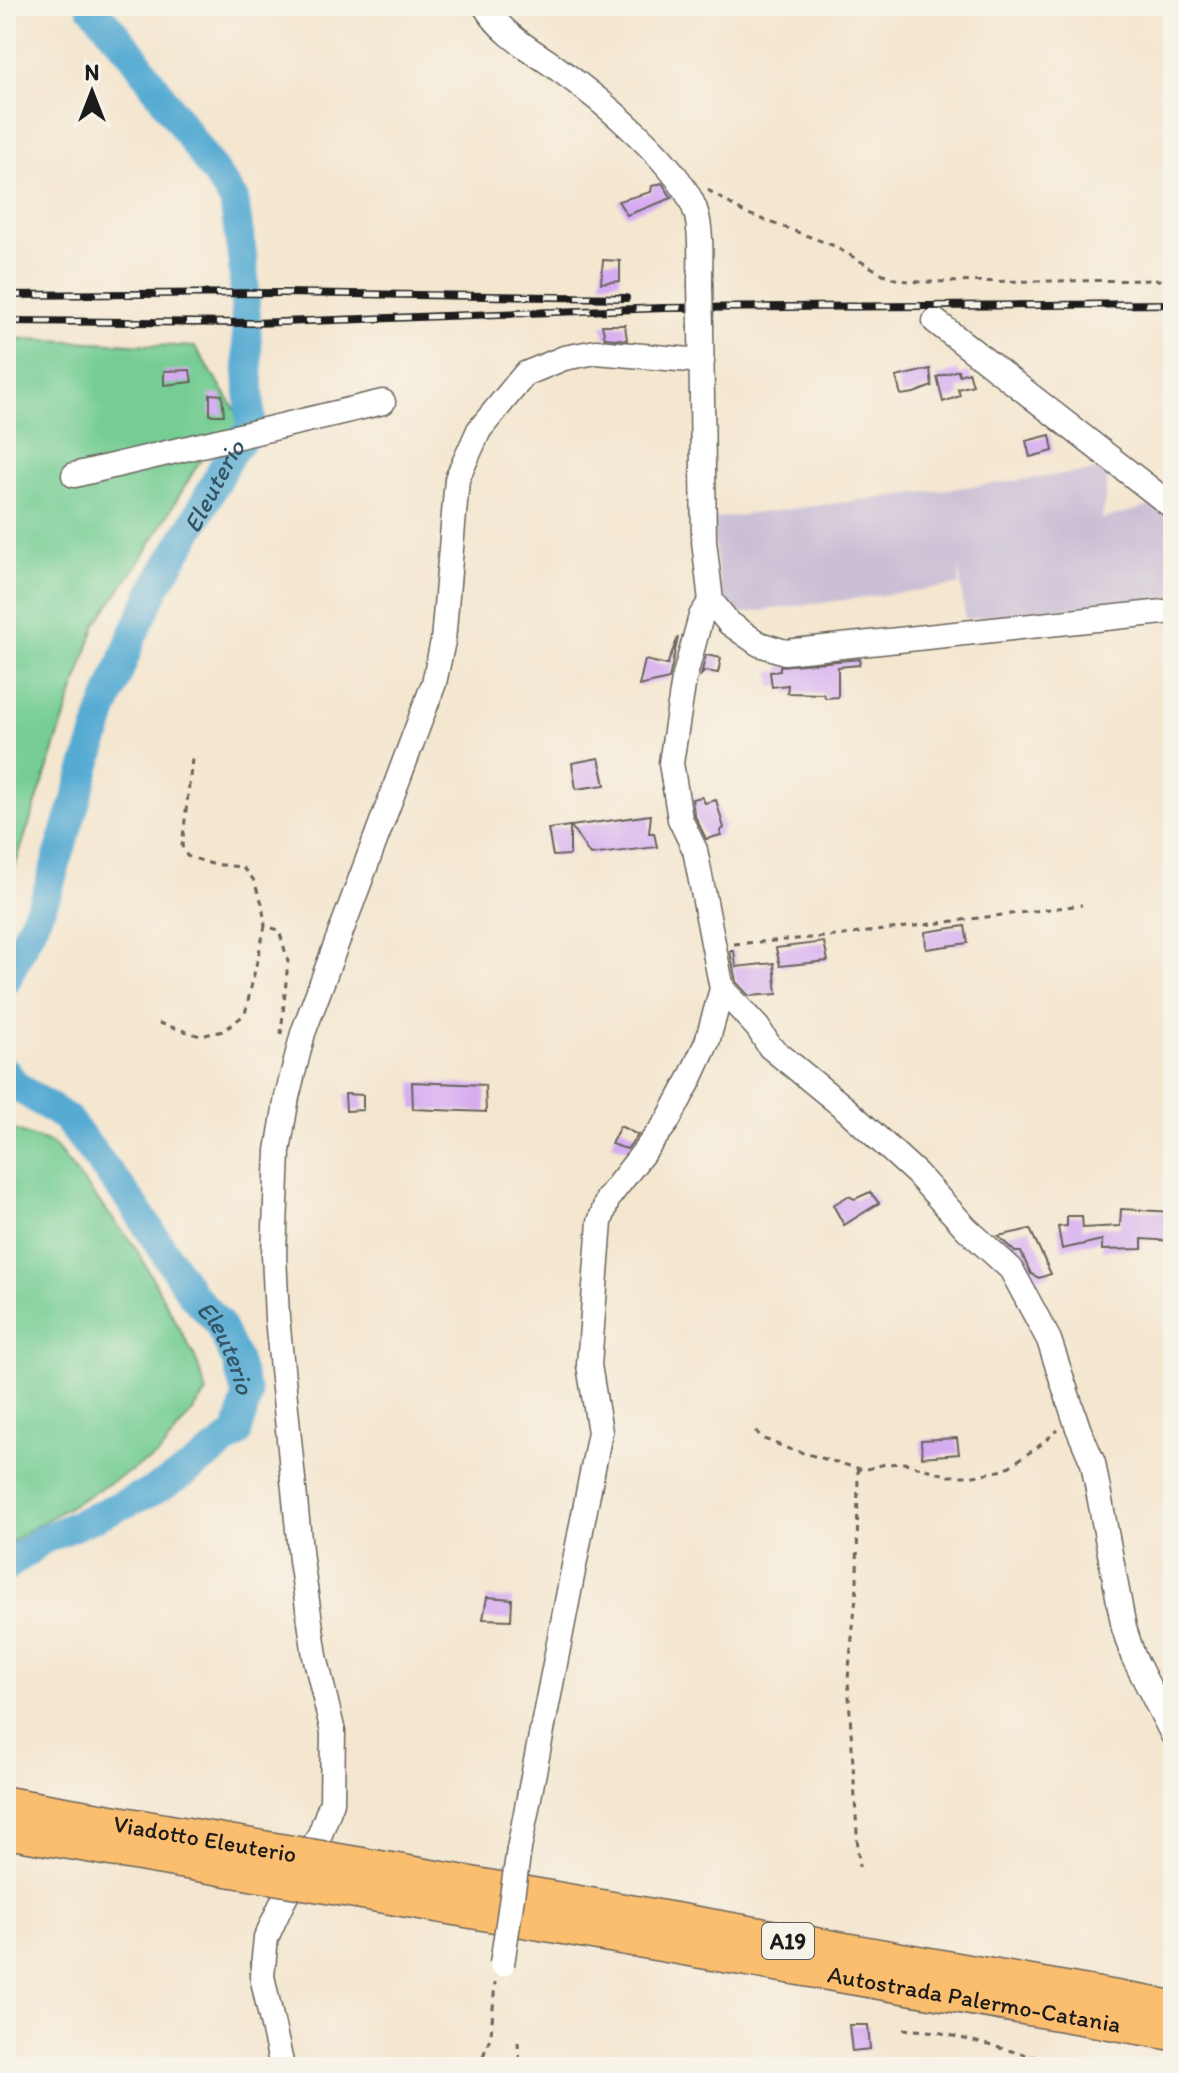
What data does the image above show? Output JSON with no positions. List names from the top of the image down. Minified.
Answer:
{"streets":{"highway":["Viadotto Eleuterio","A19","Autostrada Palermo-Catania"]},"crossings":[["Viadotto Eleuterio","Autostrada Palermo-Catania"]],"water":["Eleuterio"],"north":"top"}
